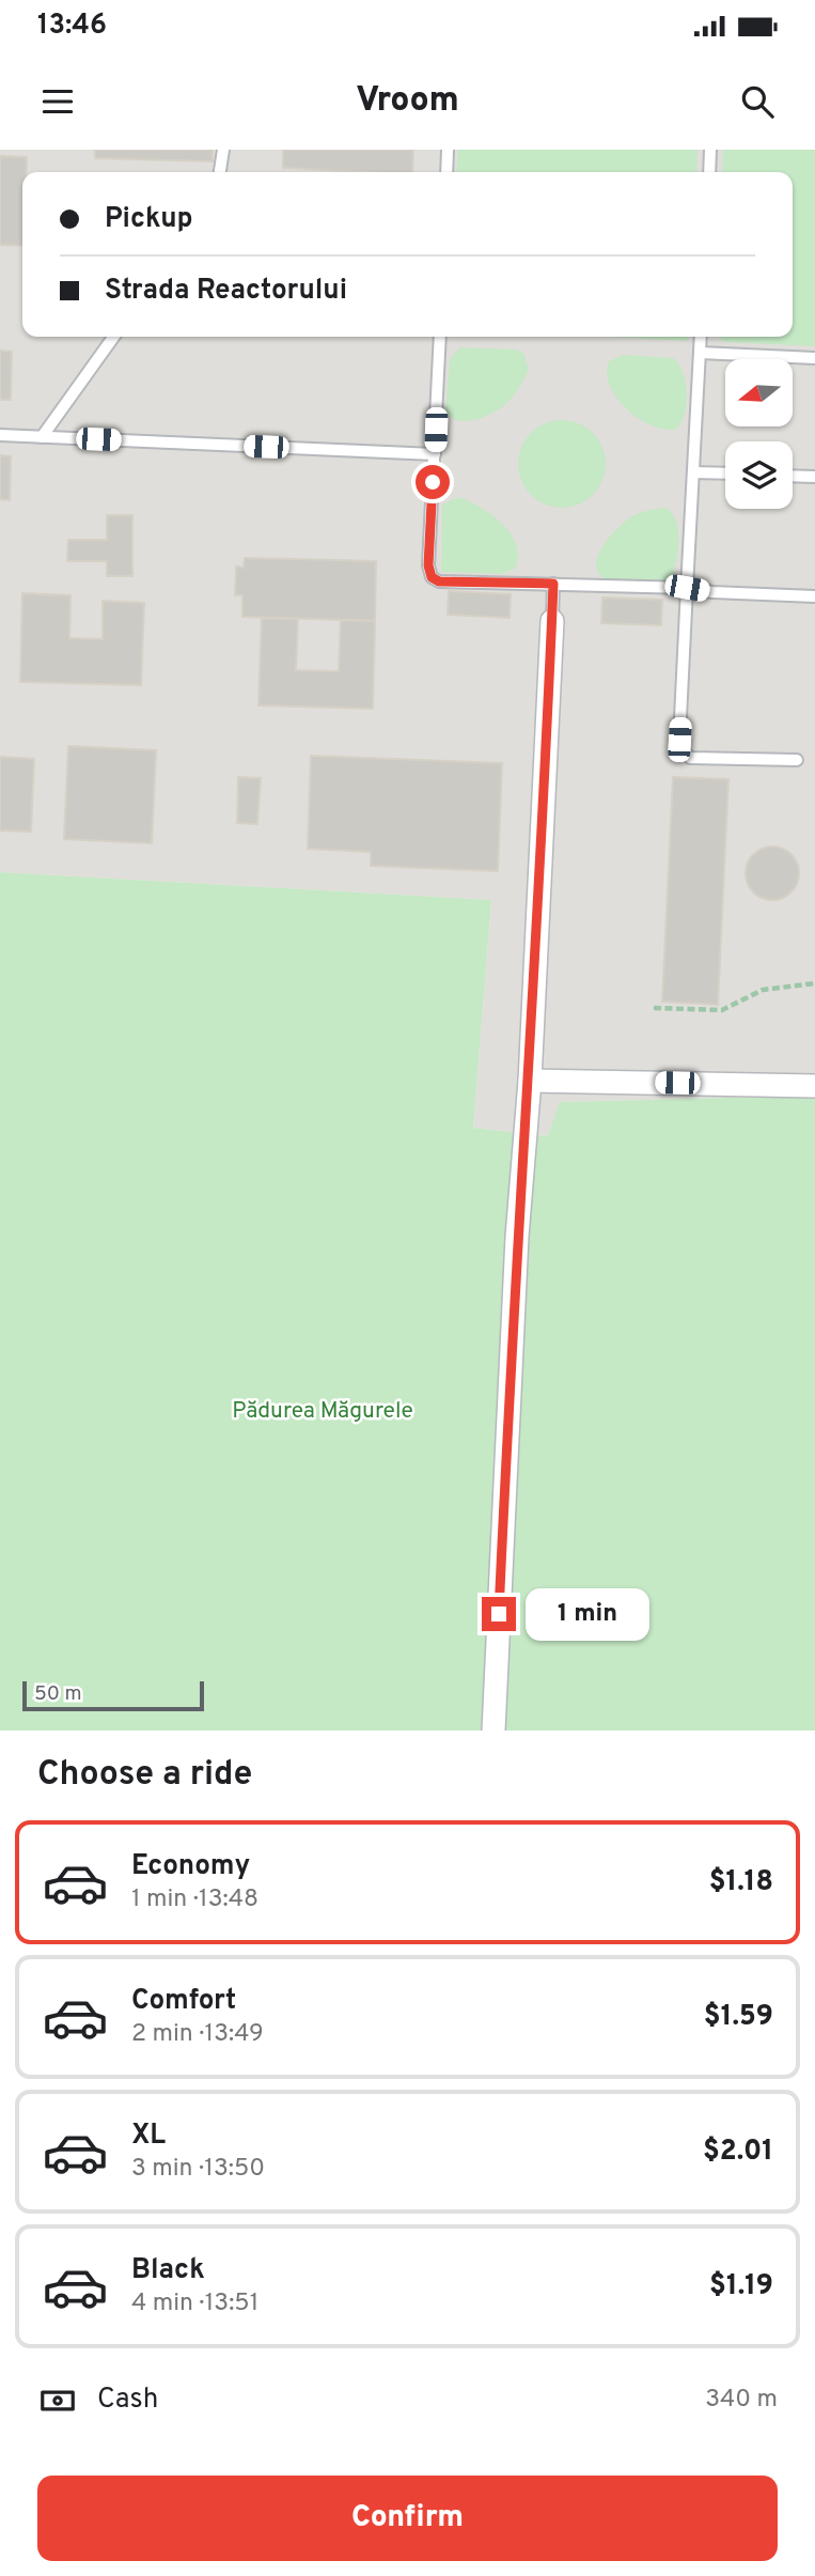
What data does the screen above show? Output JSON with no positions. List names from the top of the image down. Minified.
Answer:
{"parks":["Pădurea Măgurele"],"scale_bar":"50 m","north":"left","page":{"status":"13:46","header":"Vroom","banner":["Pickup","Strada Reactorului"],"bubble":"1 min","scale":"50 m","heading":"Choose a ride","list":[{"name":"Economy","note":"1 min · 13:48","value":"$1.18"},{"name":"Comfort","note":"2 min · 13:49","value":"$1.59"},{"name":"XL","note":"3 min · 13:50","value":"$2.01"},{"name":"Black","note":"4 min · 13:51","value":"$1.19"}],"pay":["Cash","340 m"],"buttons":"Confirm"}}
